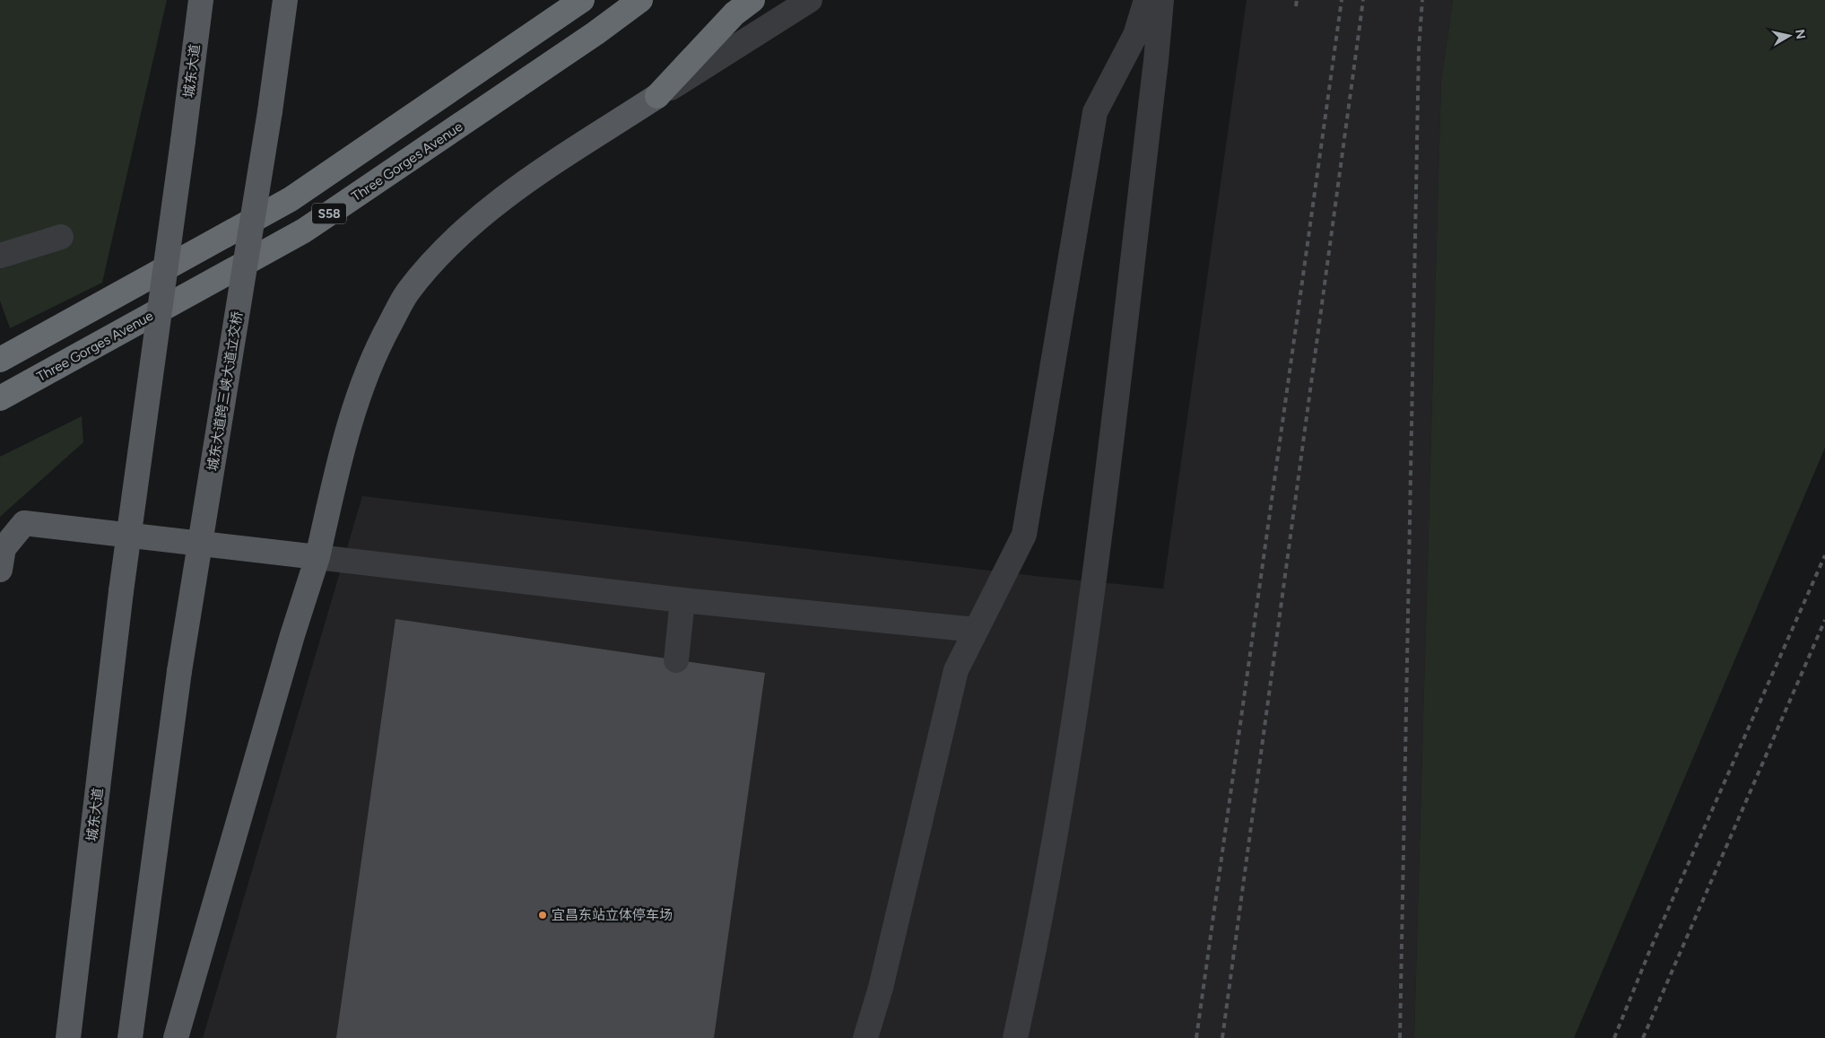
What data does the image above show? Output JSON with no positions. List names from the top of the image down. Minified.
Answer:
{"streets":{"highway":["Three Gorges Avenue","S58"],"main road":["城东大道","城东大道跨三峡大道立交桥"]},"places":["宜昌东站立体停车场"],"north":"right"}
